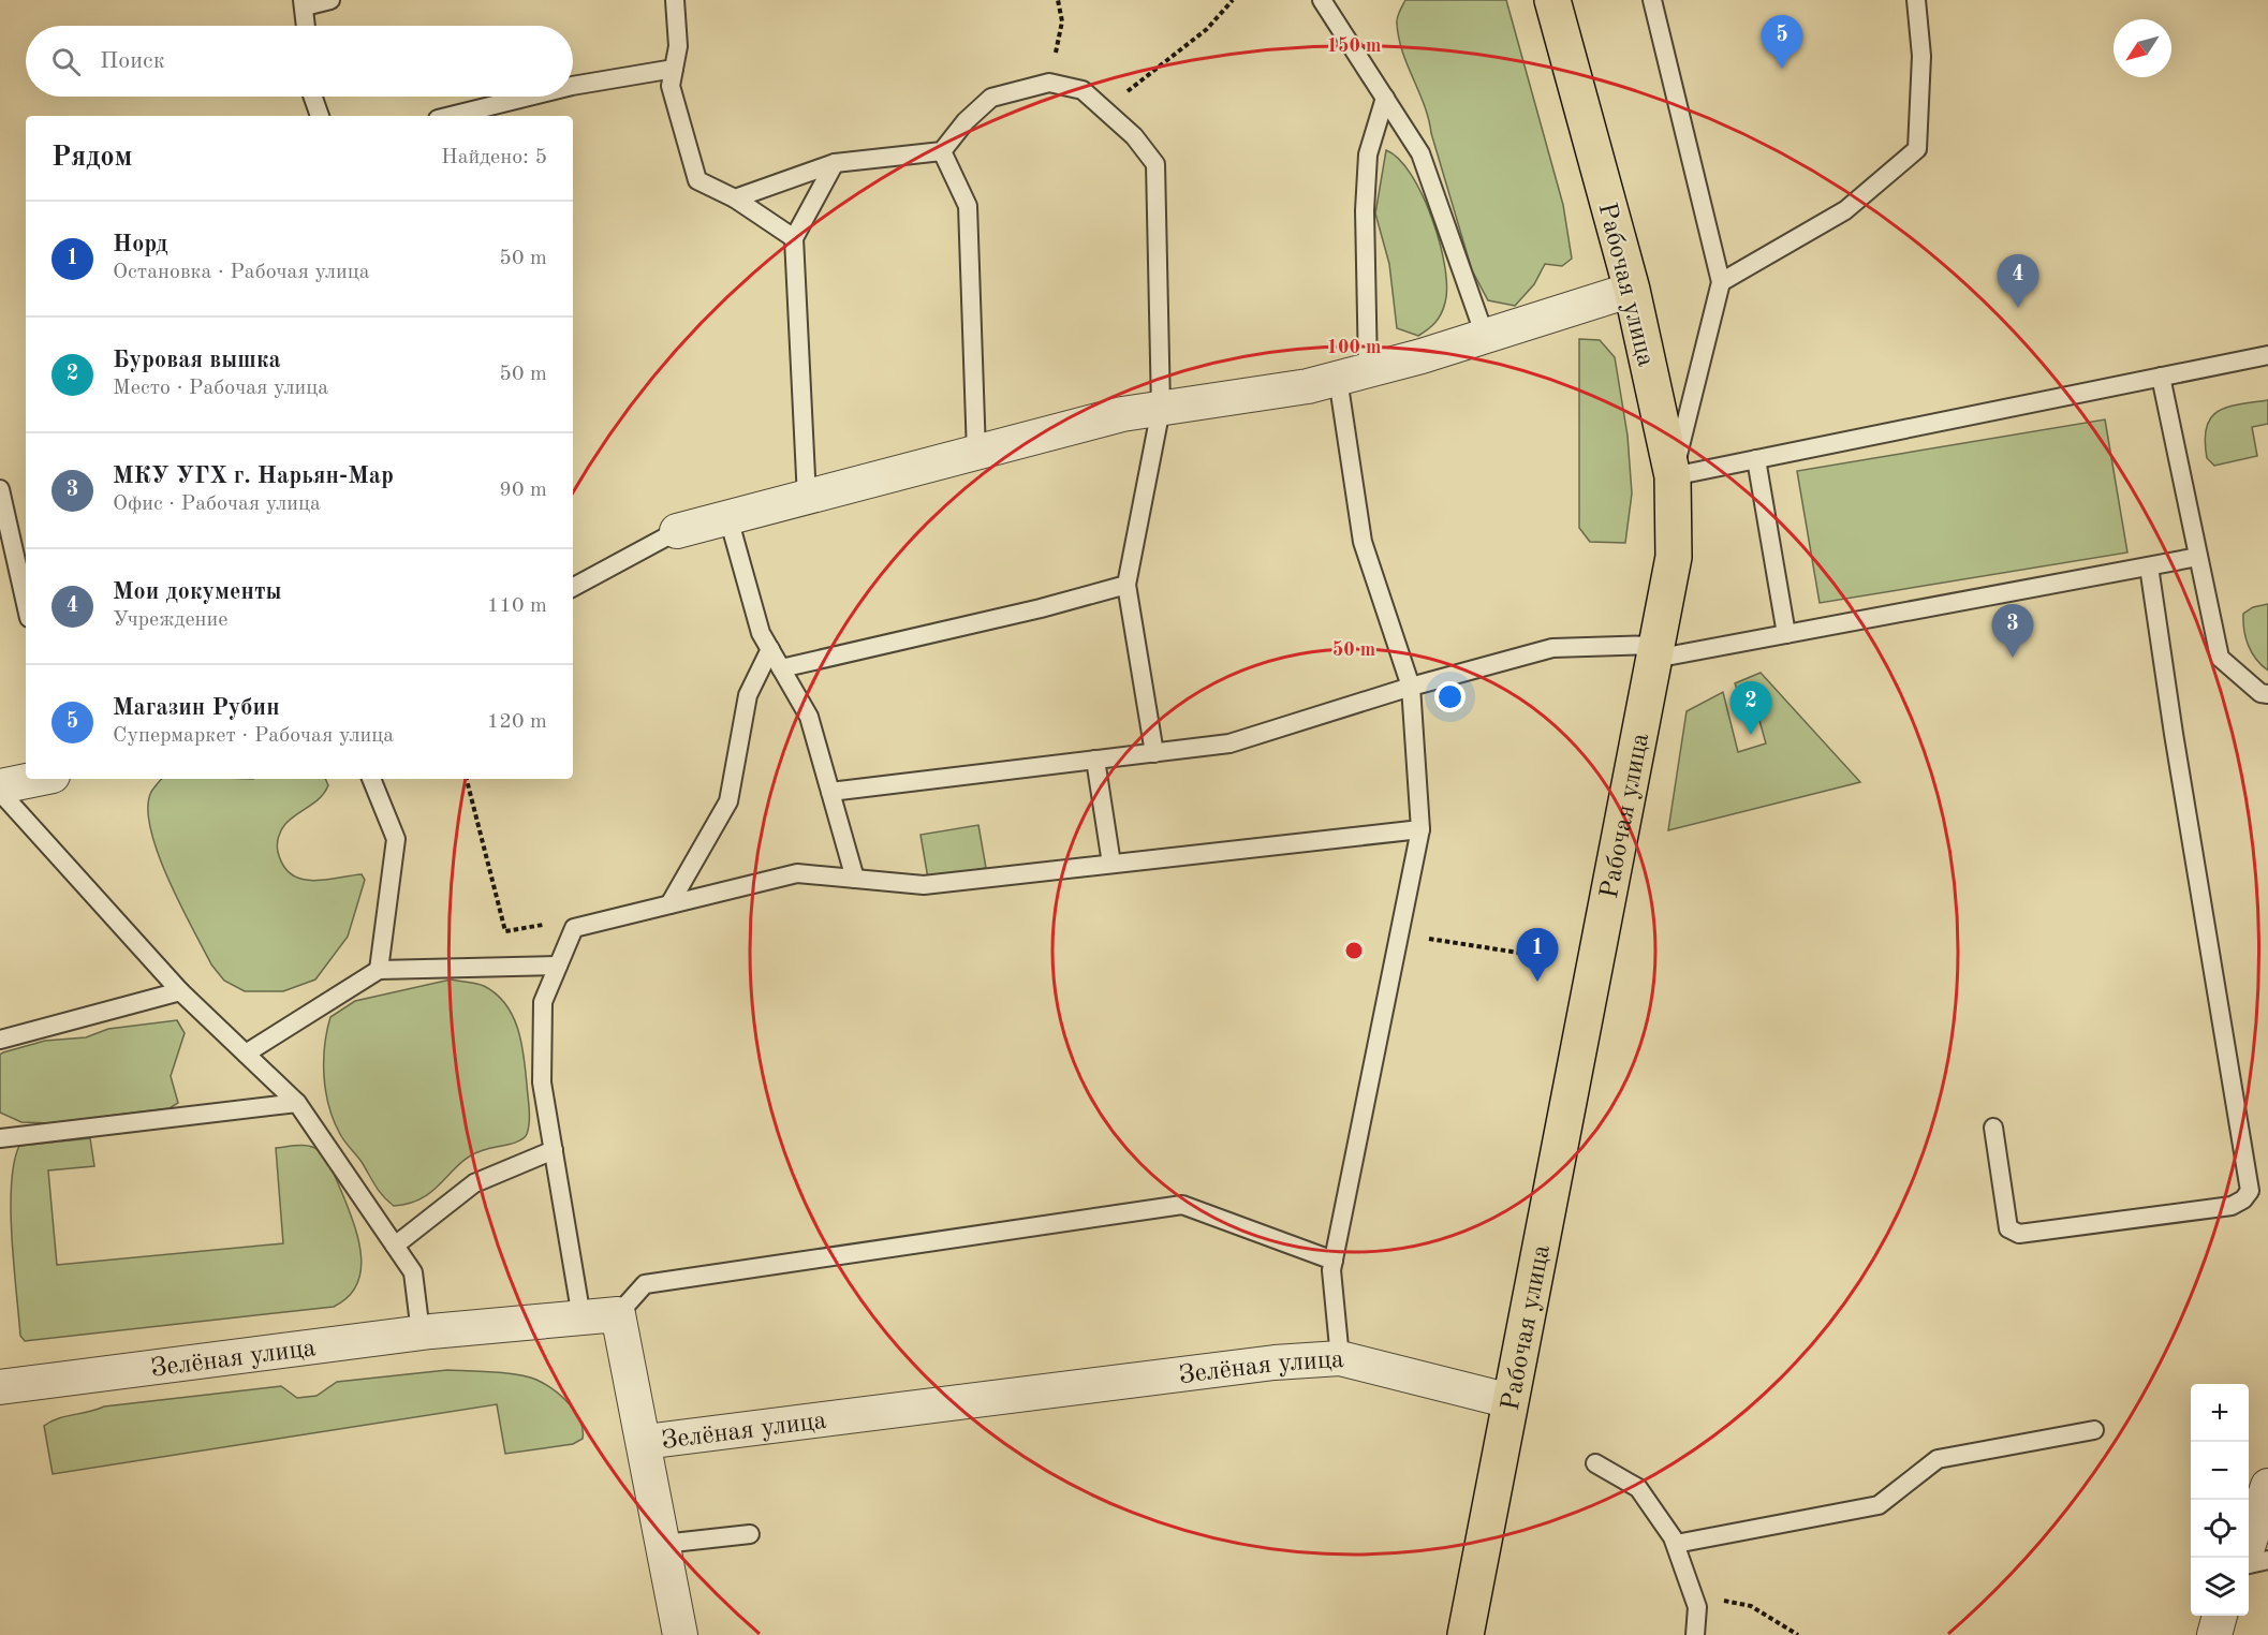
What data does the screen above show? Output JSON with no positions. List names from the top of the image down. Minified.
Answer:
{"streets":{"main road":["Рабочая улица"],"street":["Зелёная улица"]},"crossings":[["Рабочая улица","Зелёная улица"]],"north":"bottom left","page":{"pins":["5","4","3","2","1"],"search":"Поиск","heading":["Рядом","Найдено: 5"],"list":[{"mark":"1","name":"Норд","note":"Остановка · Рабочая улица","value":"50 m"},{"mark":"2","name":"Буровая вышка","note":"Место · Рабочая улица","value":"50 m"},{"mark":"3","name":"МКУ УГХ г. Нарьян-Мар","note":"Офис · Рабочая улица","value":"90 m"},{"mark":"4","name":"Мои документы","note":"Учреждение","value":"110 m"},{"mark":"5","name":"Магазин Рубин","note":"Супермаркет · Рабочая улица","value":"120 m"}],"map_buttons":["+","−"]},"rings":["150 m","100 m","50 m"]}
